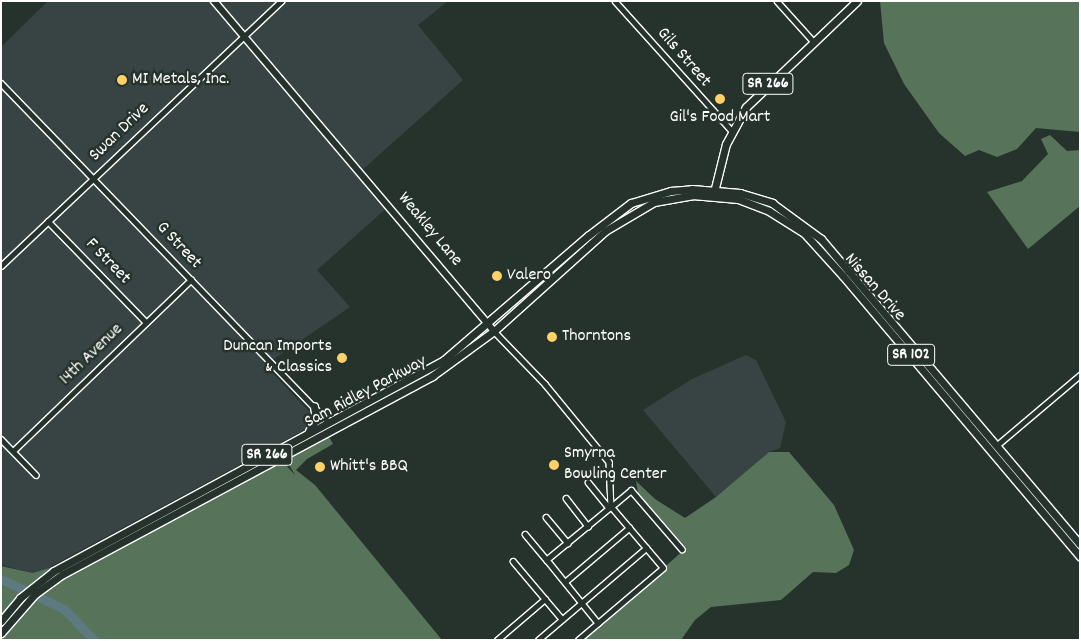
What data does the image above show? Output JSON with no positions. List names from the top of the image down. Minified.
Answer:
{"streets":{"main road":["SR 266","Weakley Lane","Nissan Drive","SR 102","Sam Ridley Parkway"],"street":["Gils Street","Swan Drive","G Street","F Street","14th Avenue"]},"crossings":[["Gils Street","SR 266"],["SR 266","Nissan Drive"],["SR 266","Sam Ridley Parkway"],["Swan Drive","Weakley Lane"],["Swan Drive","G Street"],["Swan Drive","F Street"],["Weakley Lane","Sam Ridley Parkway"],["G Street","14th Avenue"],["G Street","Sam Ridley Parkway"],["F Street","14th Avenue"],["Nissan Drive","Sam Ridley Parkway"]],"places":["MI Metals, Inc.","Gil's Food Mart","Valero","Thorntons","Duncan Imports & Classics","Smyrna Bowling Center","Whitt's BBQ"]}
